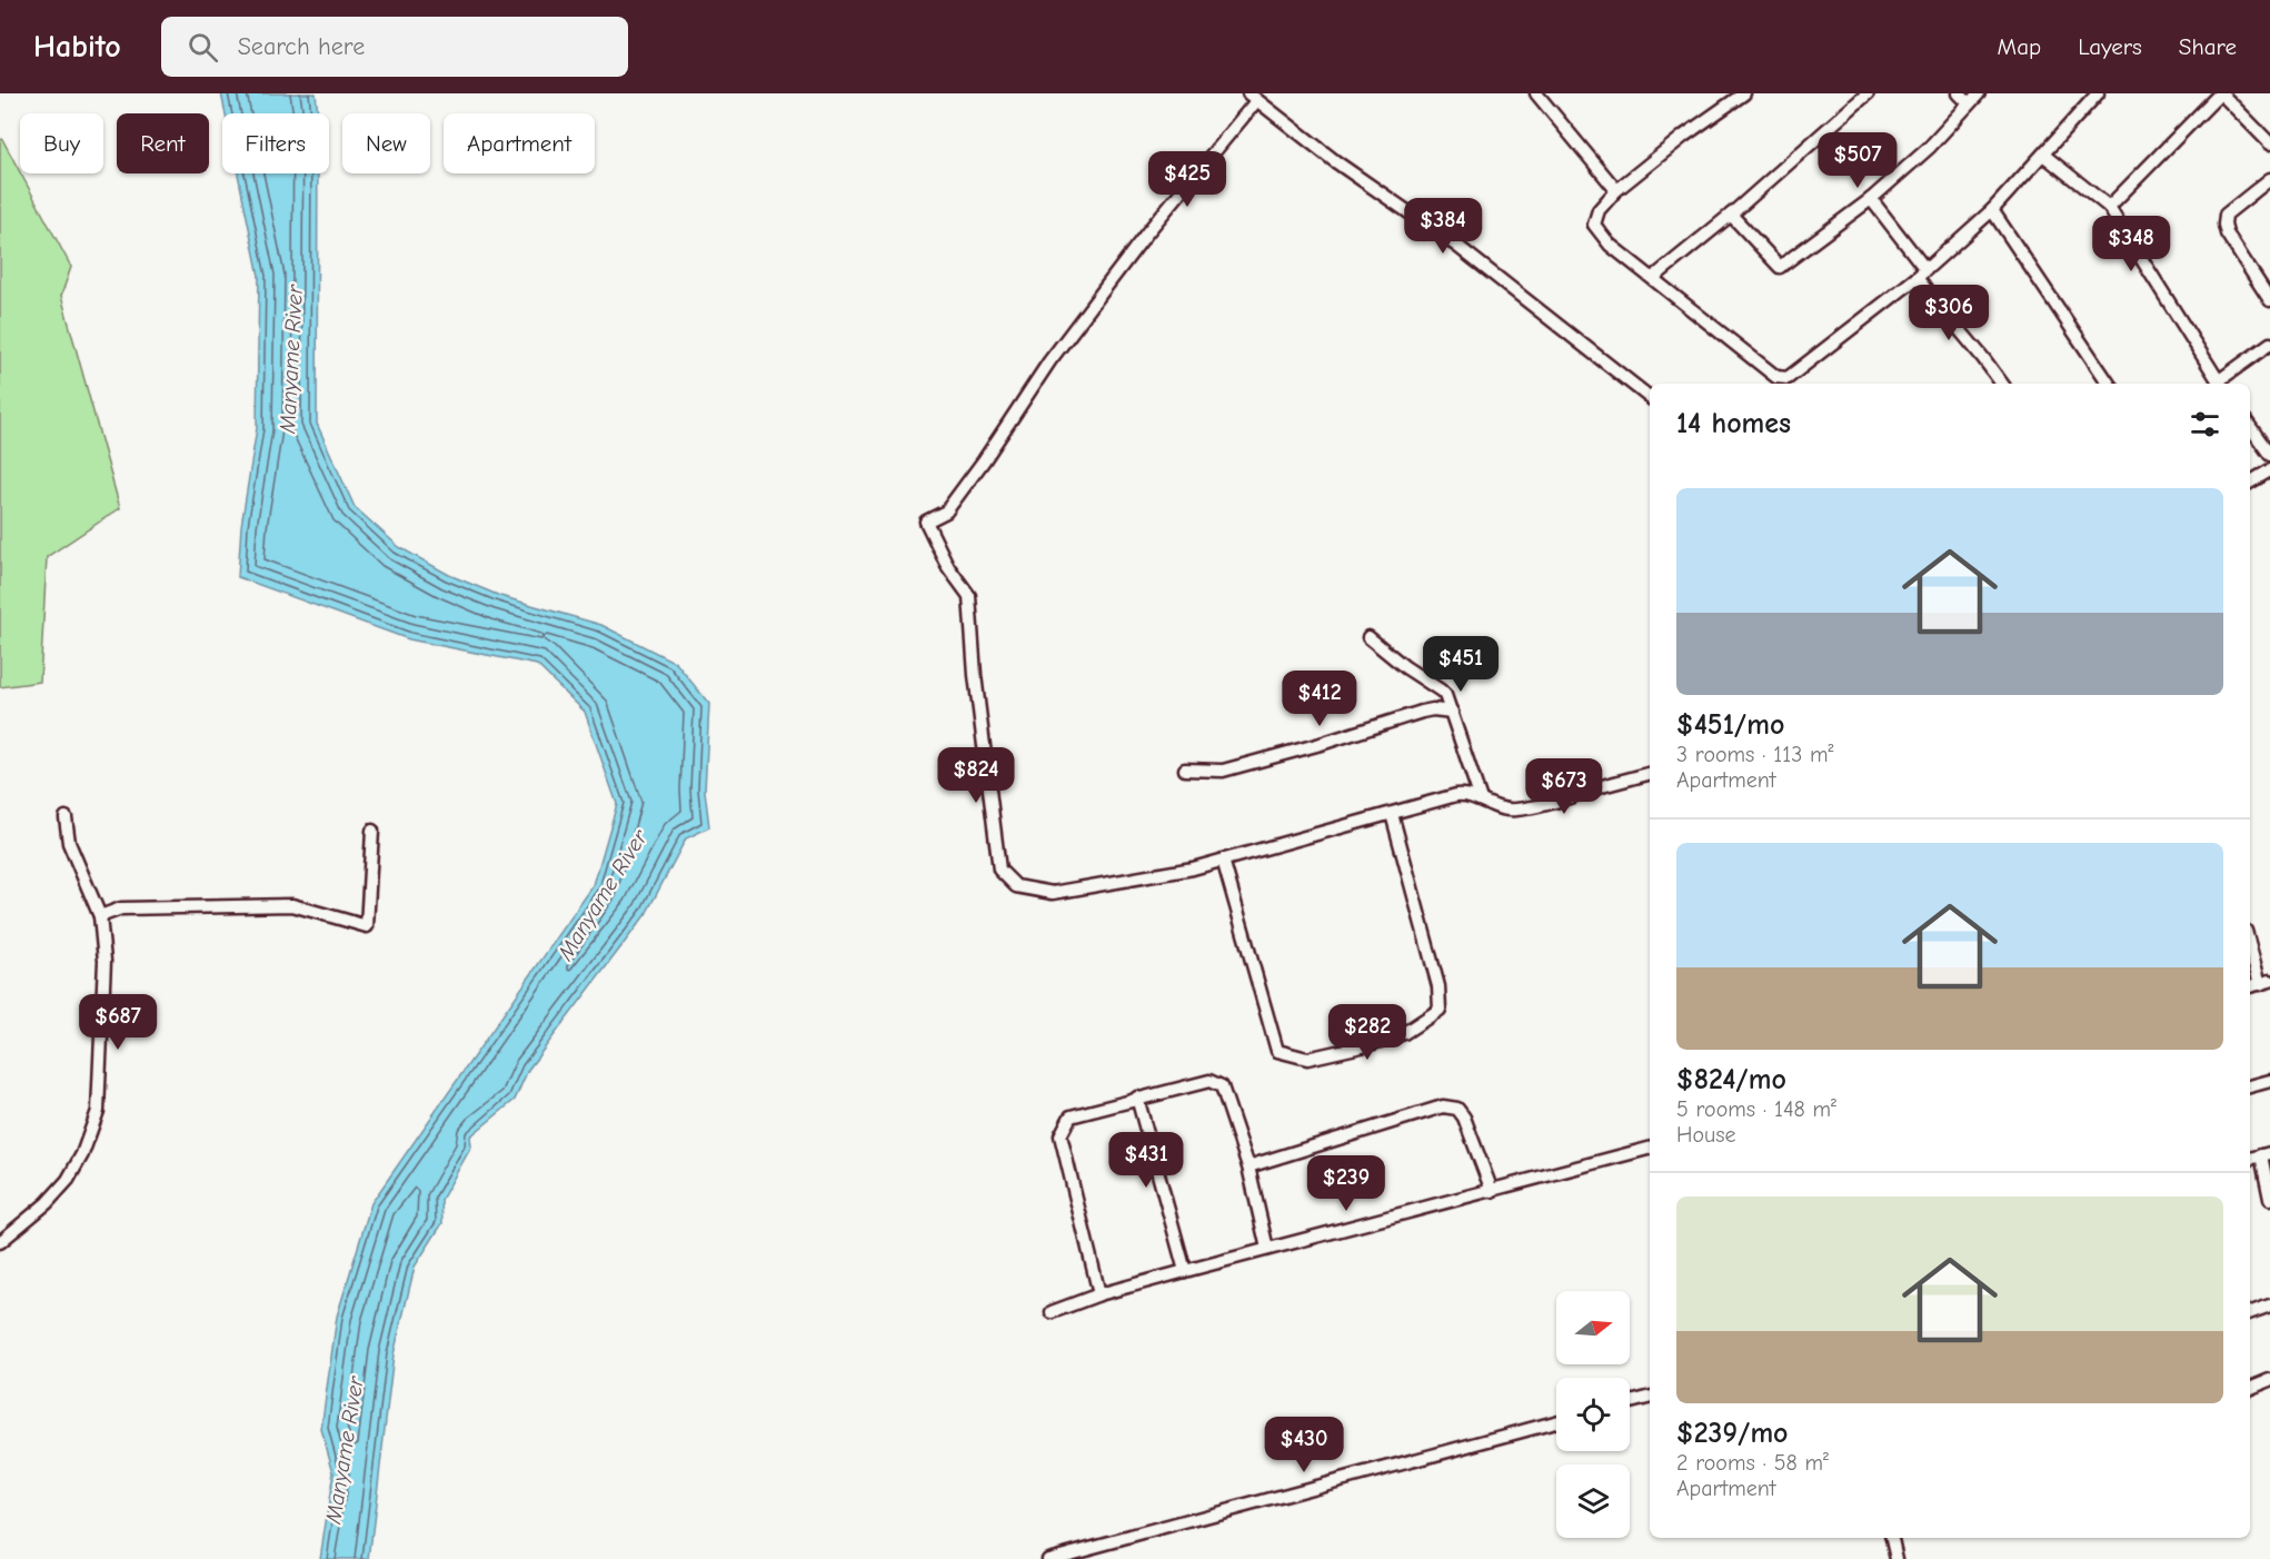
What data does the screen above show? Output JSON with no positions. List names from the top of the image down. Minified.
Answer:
{"water":["Manyame River"],"north":"right","page":{"header":"Habito","search":"Search here","nav":["Map","Layers","Share"],"chip":["Buy","Rent","Filters","New","Apartment"],"price":["$507","$425","$384","$348","$306","$451","$412","$824","$673","$687","$282","$431","$239","$430"],"heading":"14 homes","list":[{"name":"$451/mo","note":"3 rooms · 113 m² · Apartment"},{"name":"$824/mo","note":"5 rooms · 148 m² · House"},{"name":"$239/mo","note":"2 rooms · 58 m² · Apartment"}]}}
